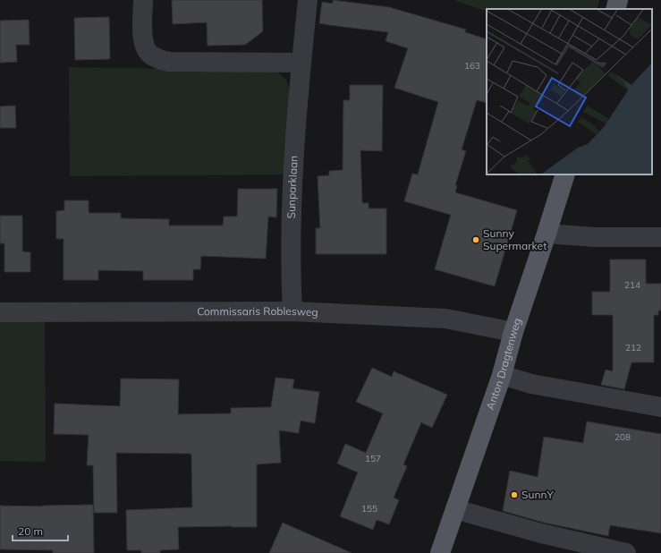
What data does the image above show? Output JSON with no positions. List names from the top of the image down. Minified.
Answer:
{"streets":{"main road":["Anton Dragtenweg"],"street":["Sunparklaan","Commissaris Roblesweg"]},"crossings":[["Sunparklaan","Commissaris Roblesweg"],["Commissaris Roblesweg","Anton Dragtenweg"]],"places":["Sunny Supermarket","SunnY"],"house_numbers":["163","214","212","208","157","155"],"scale_bar":"20 m"}
